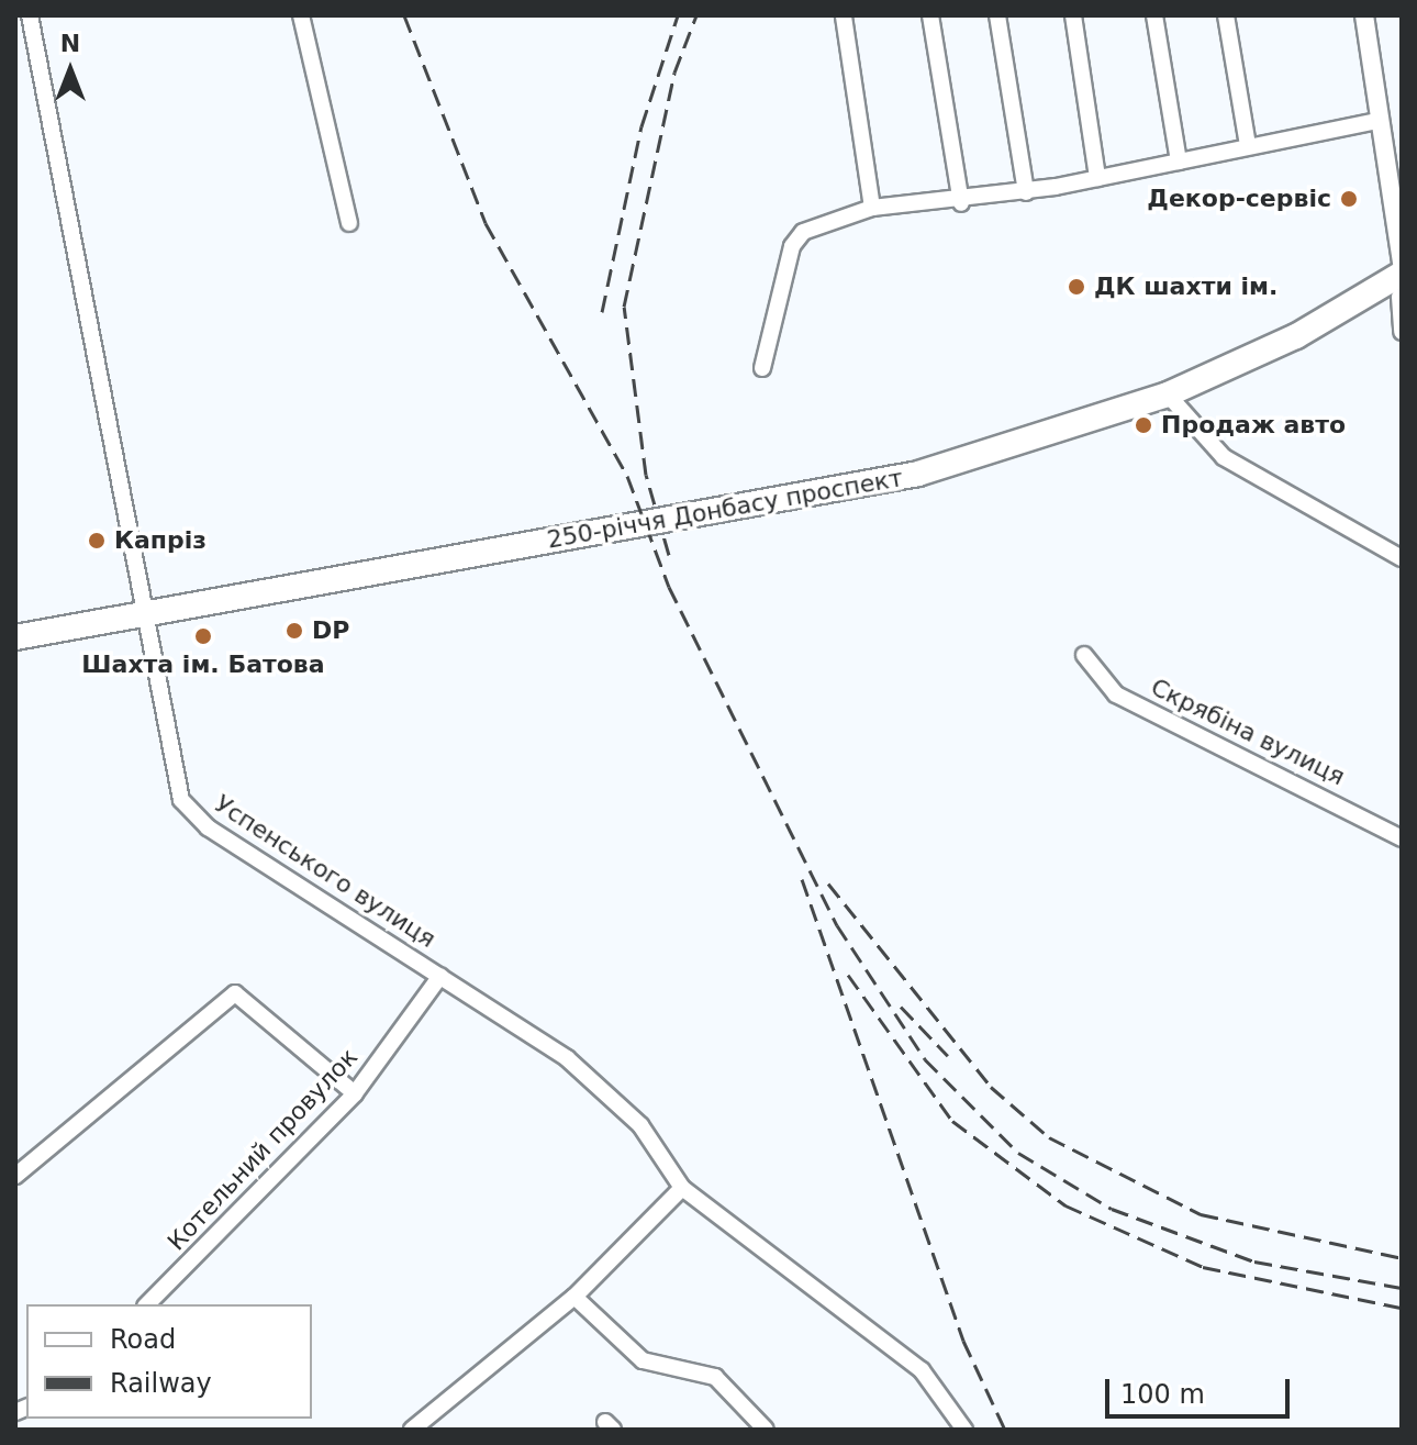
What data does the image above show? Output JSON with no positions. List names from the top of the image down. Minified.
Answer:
{"streets":{"main road":["250-річчя Донбасу проспект"],"street":["Скрябіна вулиця","Успенського вулиця","Котельний провулок"]},"crossings":[["250-річчя Донбасу проспект","Успенського вулиця"],["Успенського вулиця","Котельний провулок"]],"places":["Декор-сервіс","ДК шахти ім.","Продаж авто","Капріз","DP","Шахта ім. Батова"],"legend":["Road","Railway"],"scale_bar":"100 m","north":"top"}
